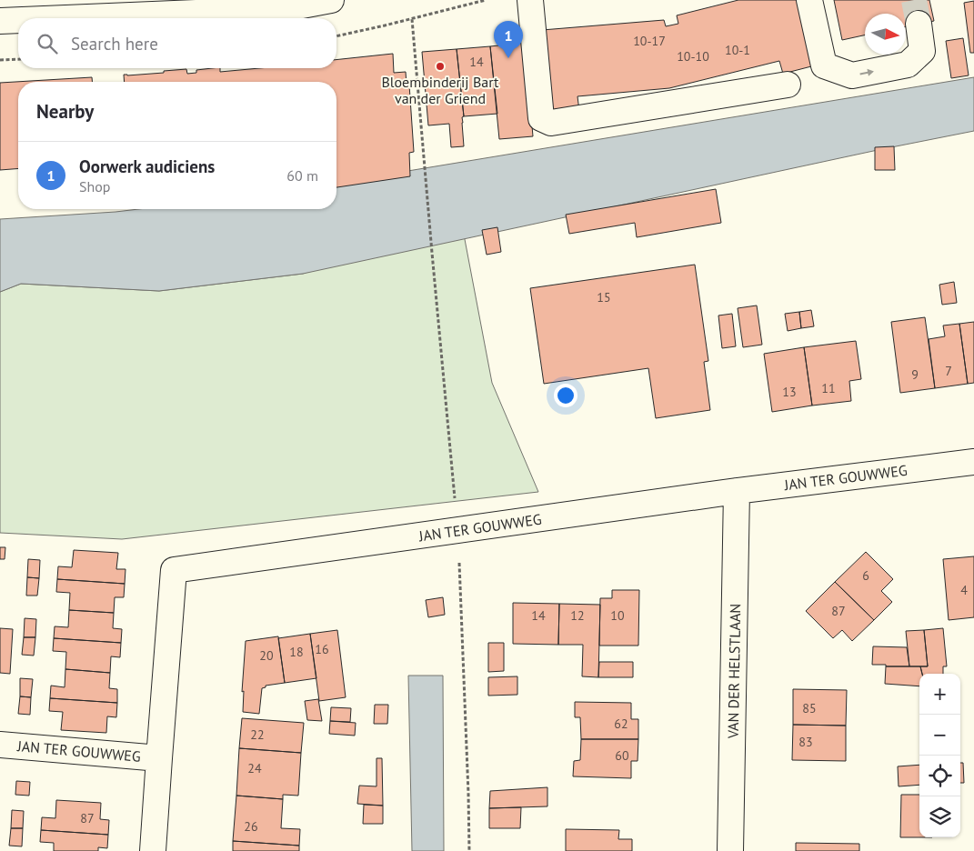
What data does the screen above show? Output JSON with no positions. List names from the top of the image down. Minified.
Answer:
{"streets":{"street":["JAN TER GOUWWEG","VAN DER HELSTLAAN"]},"crossings":[["JAN TER GOUWWEG","VAN DER HELSTLAAN"]],"places":["Bloembinderij Bart van der Griend"],"house_numbers":["10-17","10-1","10-10","14","15","7","9","11","13","6","4","87","14","12","10","16","18","20","85","62","22","83","60","24","87","26"],"north":"right","page":{"search":"Search here","pins":"1","heading":"Nearby","list":[{"mark":"1","name":"Oorwerk audiciens","note":"Shop","value":"60 m"}],"map_buttons":["+","−"]}}
